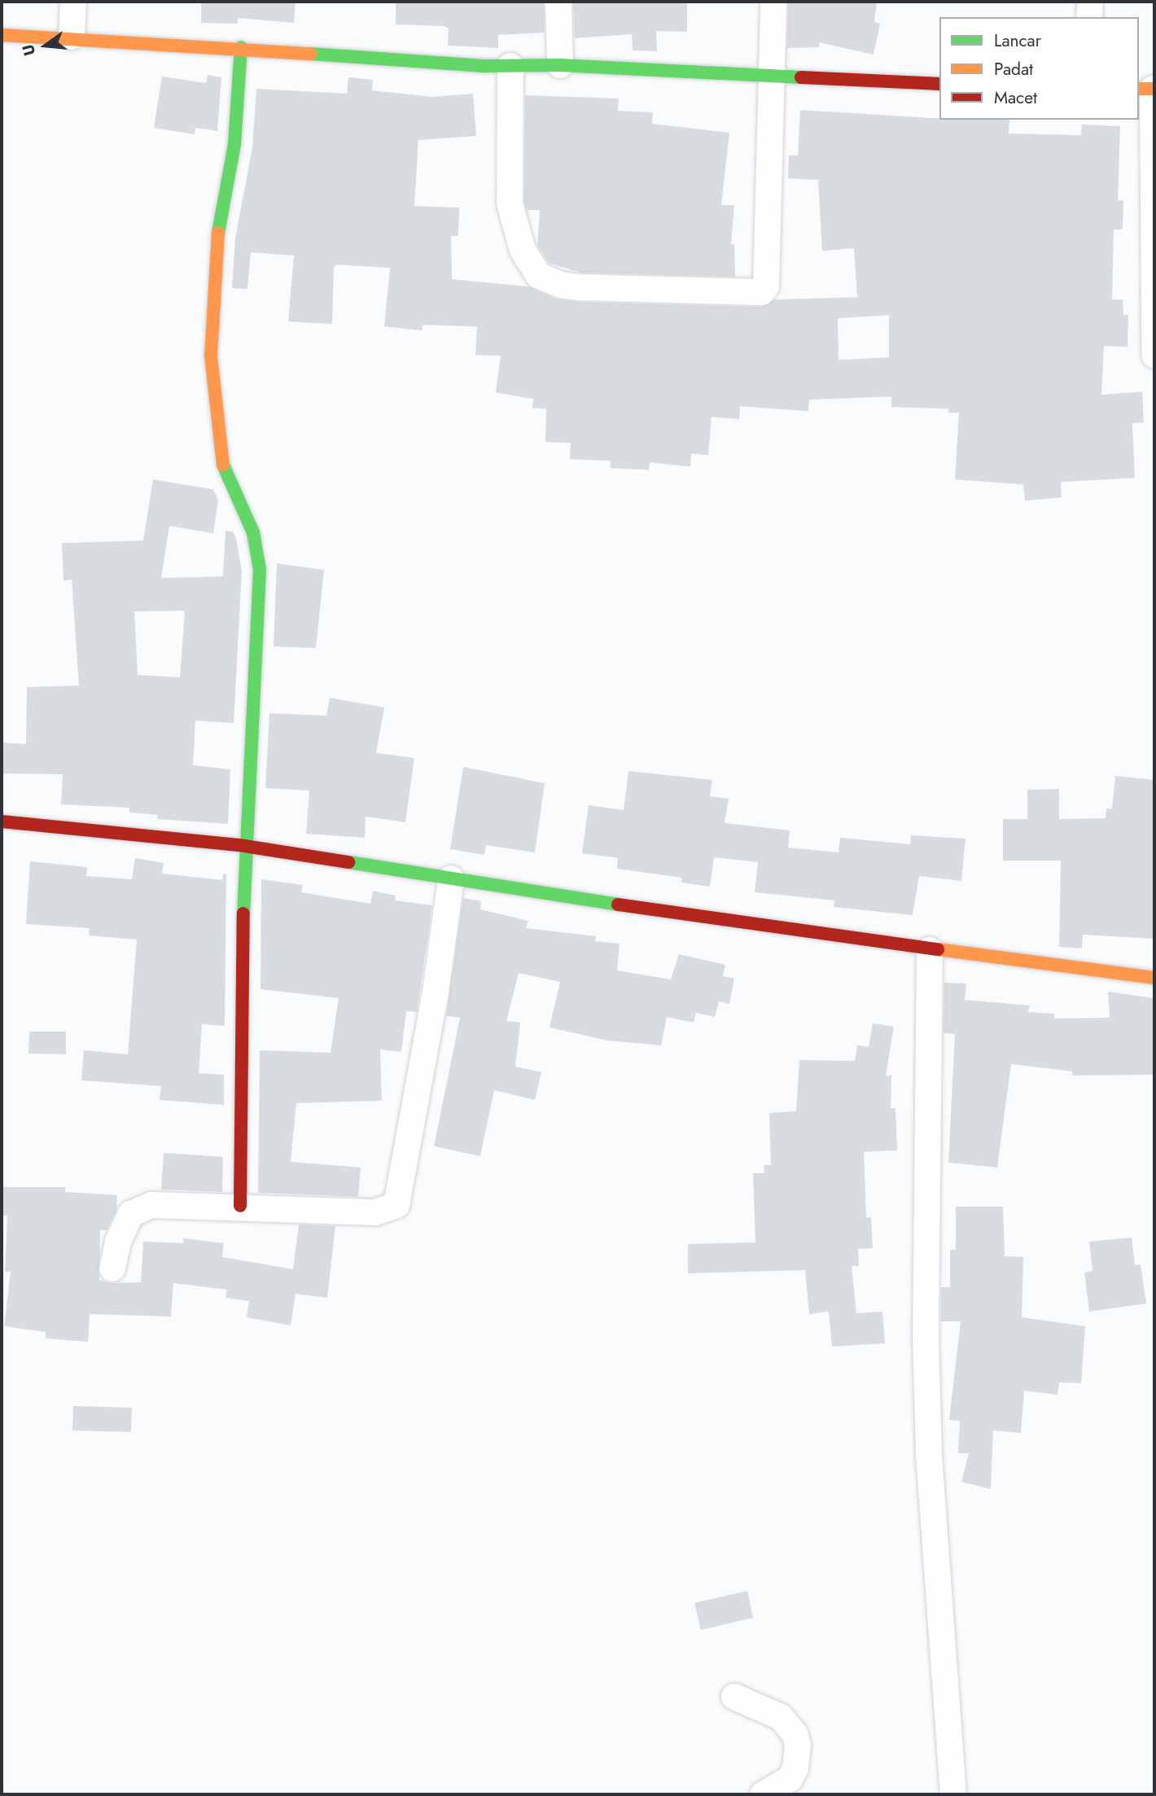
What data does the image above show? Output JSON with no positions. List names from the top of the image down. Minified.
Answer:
{"legend":["Lancar","Padat","Macet"],"north":"left"}
